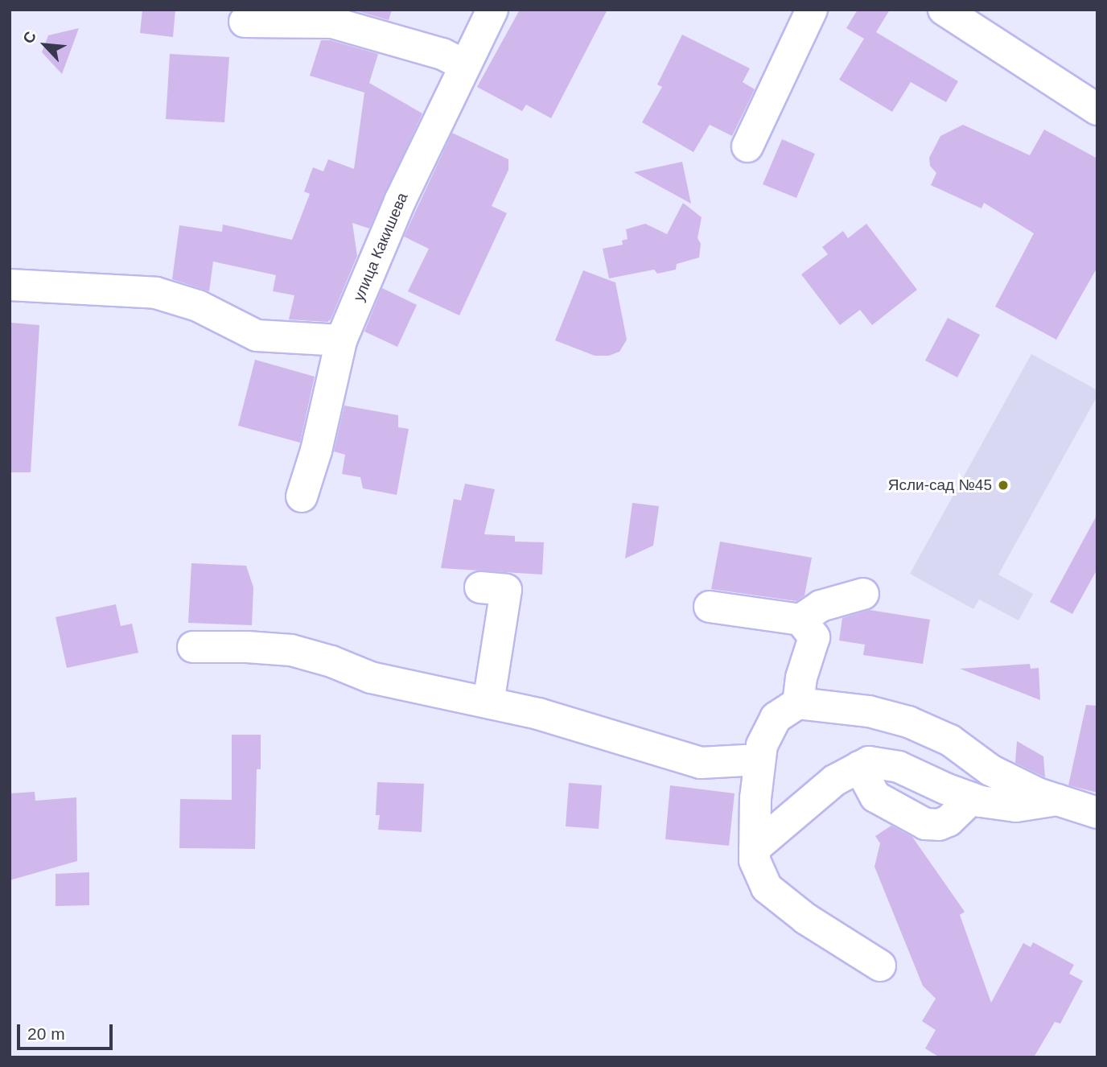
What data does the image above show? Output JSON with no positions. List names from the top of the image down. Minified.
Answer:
{"streets":{"street":["улица Какишева"]},"places":["Ясли-сад №45"],"scale_bar":"20 m","north":"top left"}
